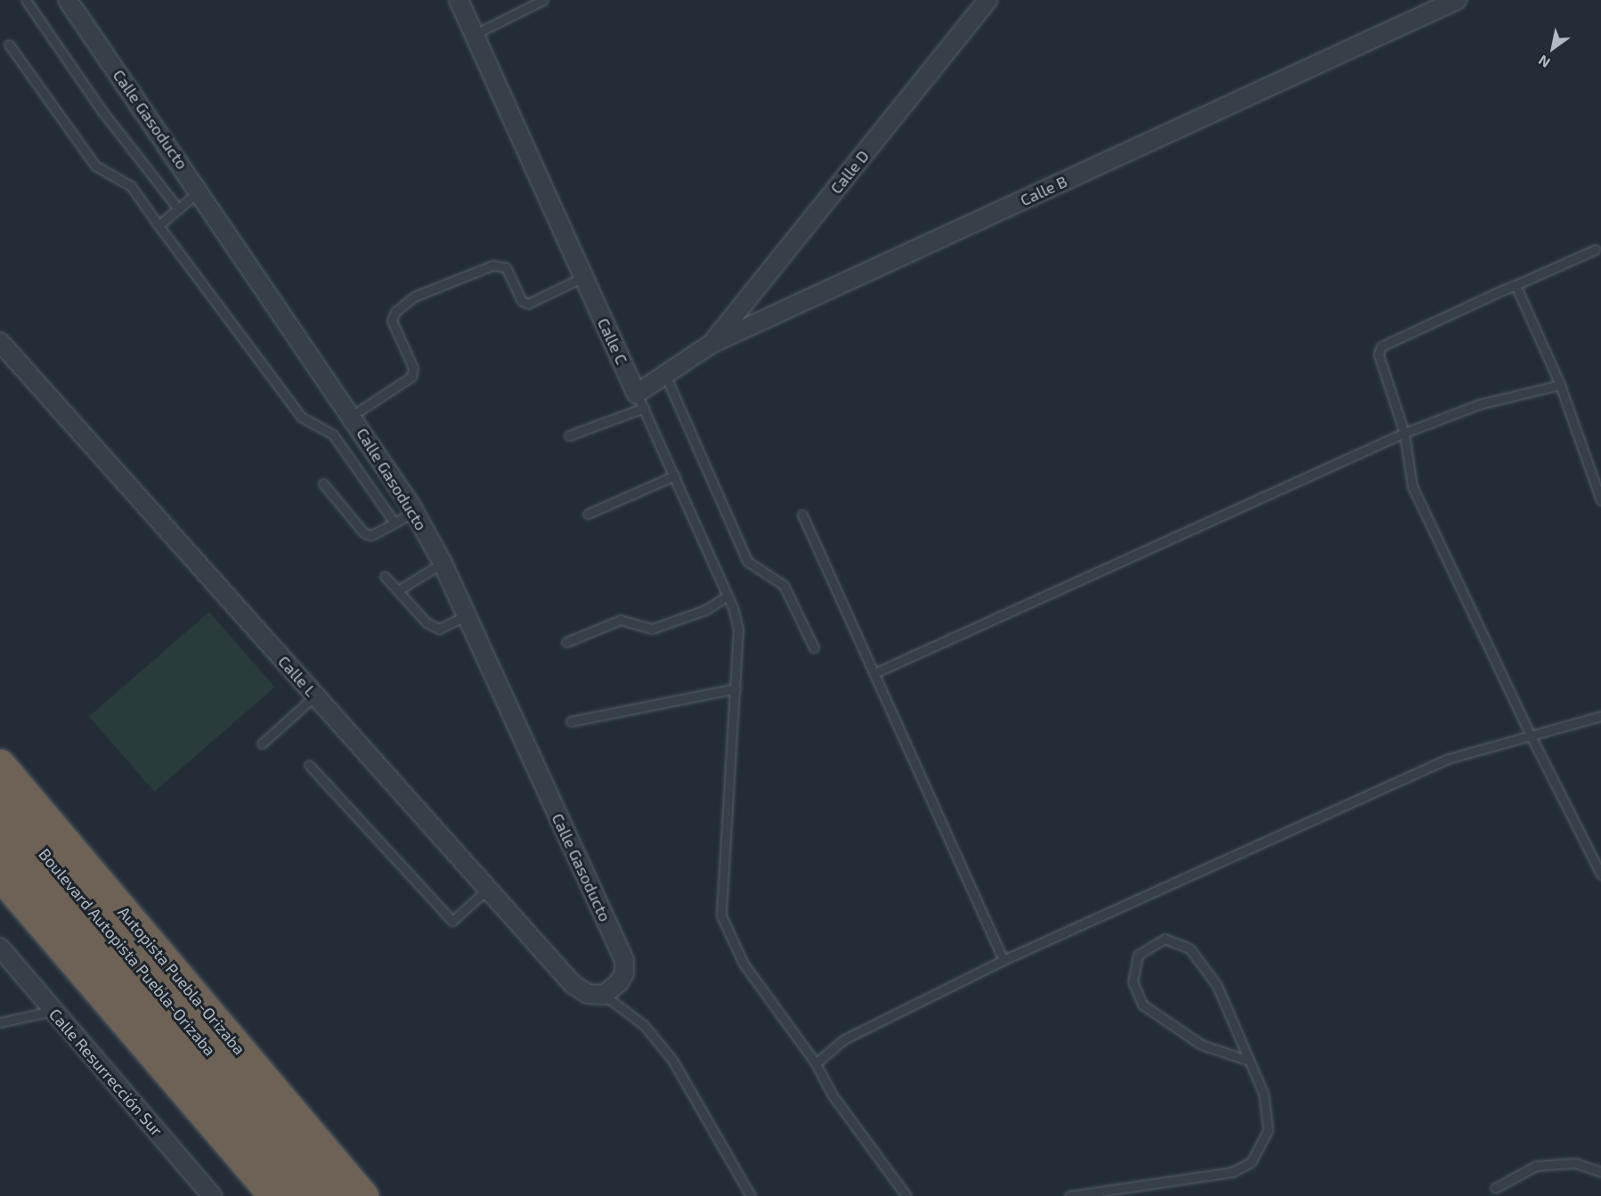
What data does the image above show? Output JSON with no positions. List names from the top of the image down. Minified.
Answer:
{"streets":{"highway":["Boulevard Autopista Puebla-Orizaba","Autopista Puebla-Orizaba"],"street":["Calle Gasoducto","Calle D","Calle B","Calle C","Calle L","Calle Resurrección Sur"]},"crossings":[["Calle Gasoducto","Calle L"],["Calle D","Calle B"],["Calle B","Calle C"]],"north":"bottom left"}
